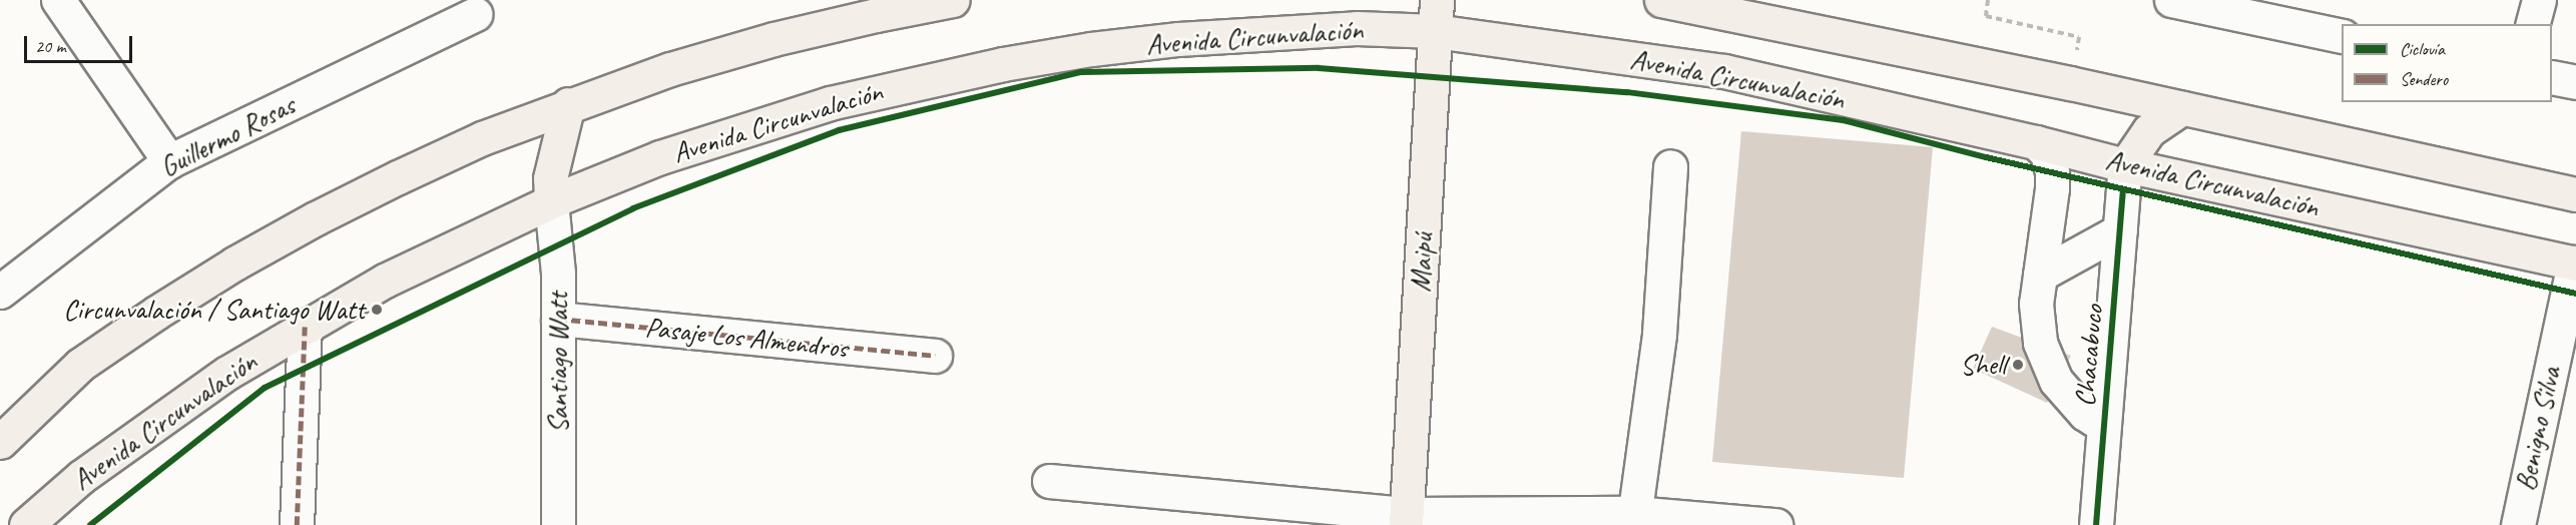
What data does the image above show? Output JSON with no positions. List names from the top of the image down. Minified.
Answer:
{"streets":{"main road":["Avenida Circunvalación","Maipú"],"street":["Guillermo Rosas","Pasaje Los Almendros","Chacabuco","Santiago Watt","Benigno Silva"]},"crossings":[["Avenida Circunvalación","Maipú"],["Avenida Circunvalación","Chacabuco"],["Avenida Circunvalación","Santiago Watt"],["Avenida Circunvalación","Benigno Silva"],["Pasaje Los Almendros","Santiago Watt"]],"places":["Circunvalación / Santiago Watt","Shell"],"legend":["Ciclovía","Sendero"],"scale_bar":"20 m"}
